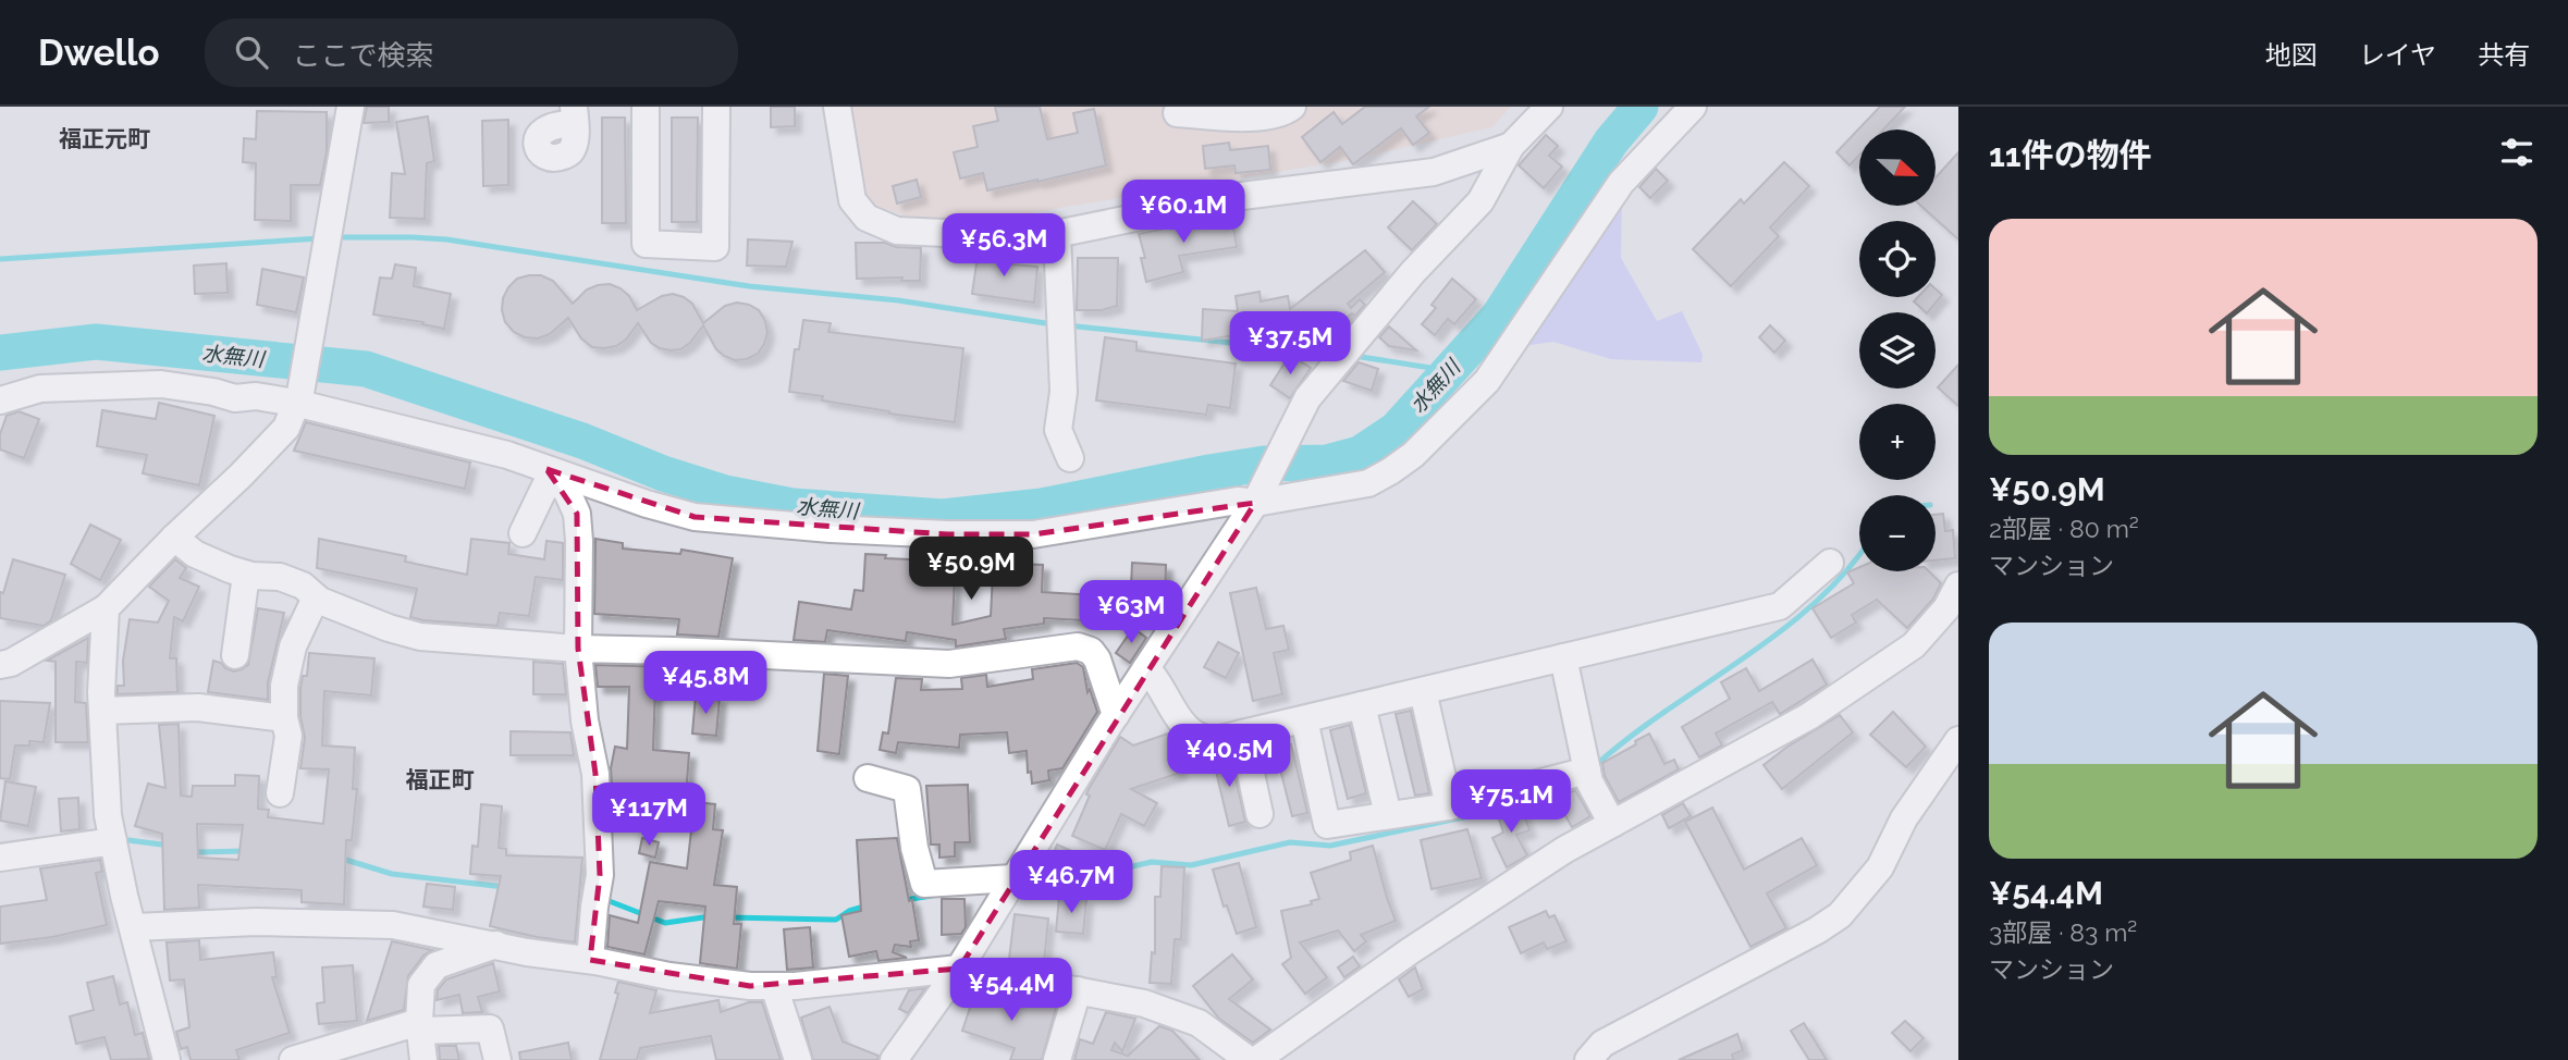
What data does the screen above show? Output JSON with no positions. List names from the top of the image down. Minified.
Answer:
{"districts":["福正元町","福正町"],"water":["水無川"],"north":"right","page":{"header":"Dwello","search":"ここで検索","nav":["地図","レイヤ","共有"],"heading":"11件の物件","map_buttons":["+","−"],"price":["¥60.1M","¥56.3M","¥37.5M","¥50.9M","¥63M","¥45.8M","¥40.5M","¥75.1M","¥117M","¥46.7M","¥54.4M"],"list":[{"name":"¥50.9M","note":"2部屋 · 80 m² · マンション"},{"name":"¥54.4M","note":"3部屋 · 83 m² · マンション"}]}}
